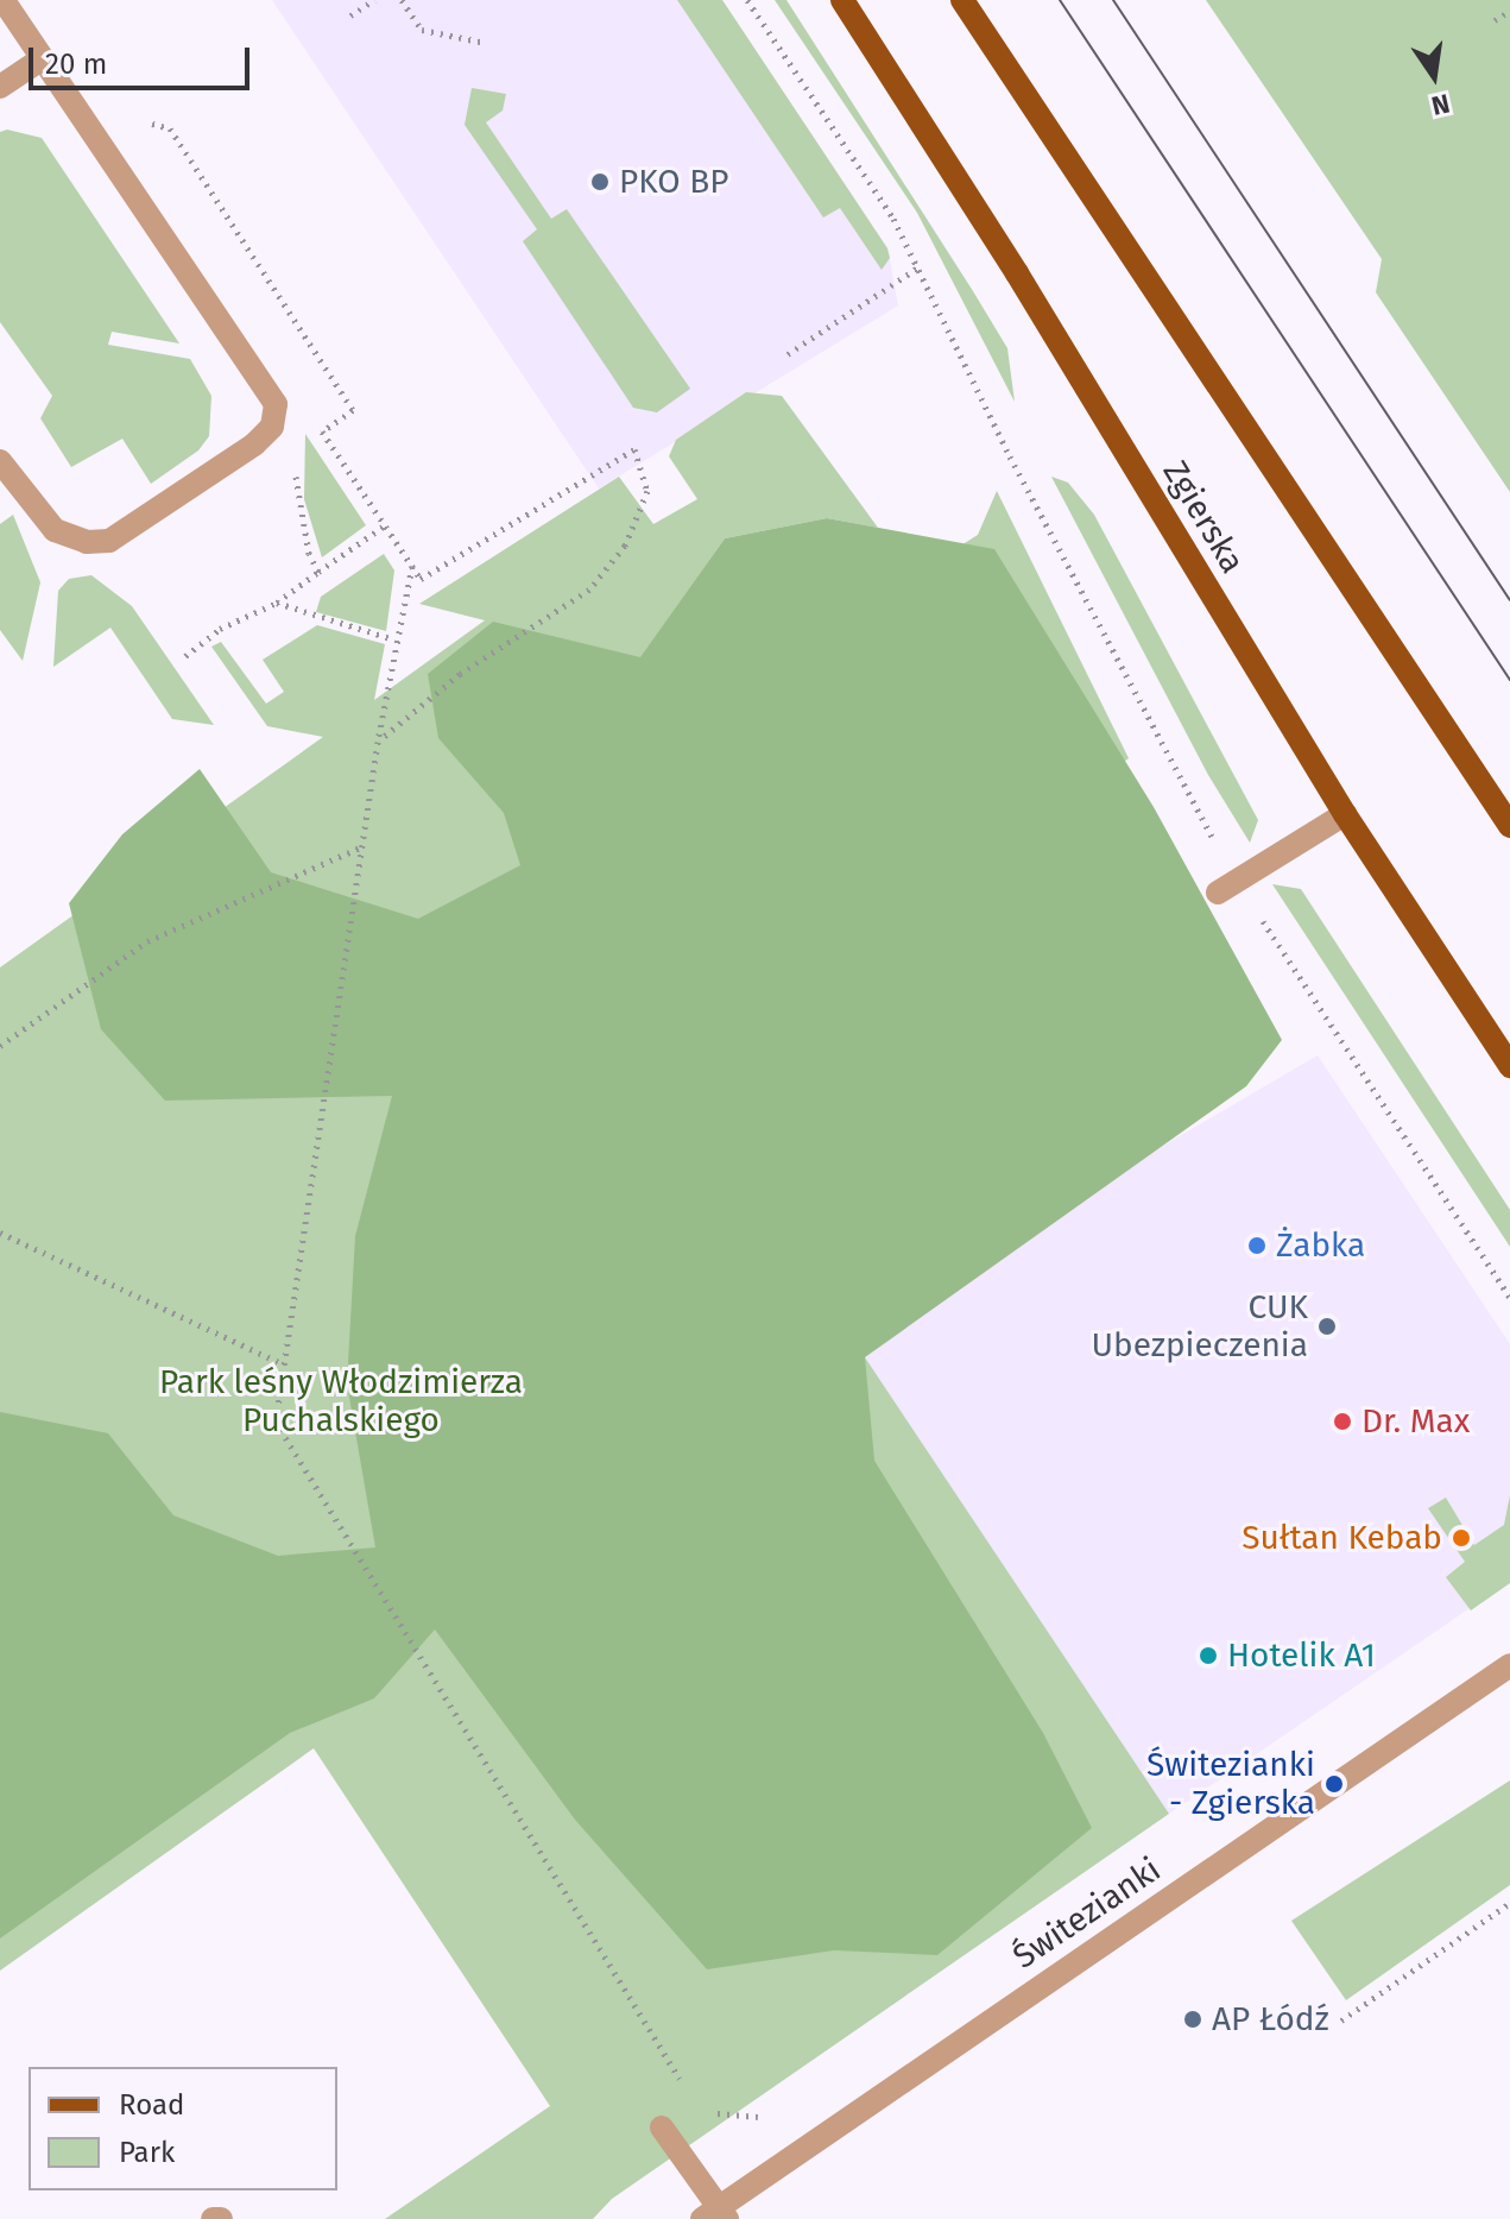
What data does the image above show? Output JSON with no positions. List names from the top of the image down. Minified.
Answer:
{"streets":{"main road":["Zgierska"],"street":["Świtezianki"]},"parks":["Park leśny Włodzimierza Puchalskiego"],"places":["PKO BP","Żabka","CUK Ubezpieczenia","Dr. Max","Sułtan Kebab","Hotelik A1","Świtezianki - Zgierska","AP Łódź"],"legend":["Road","Park"],"scale_bar":"20 m","north":"bottom"}
